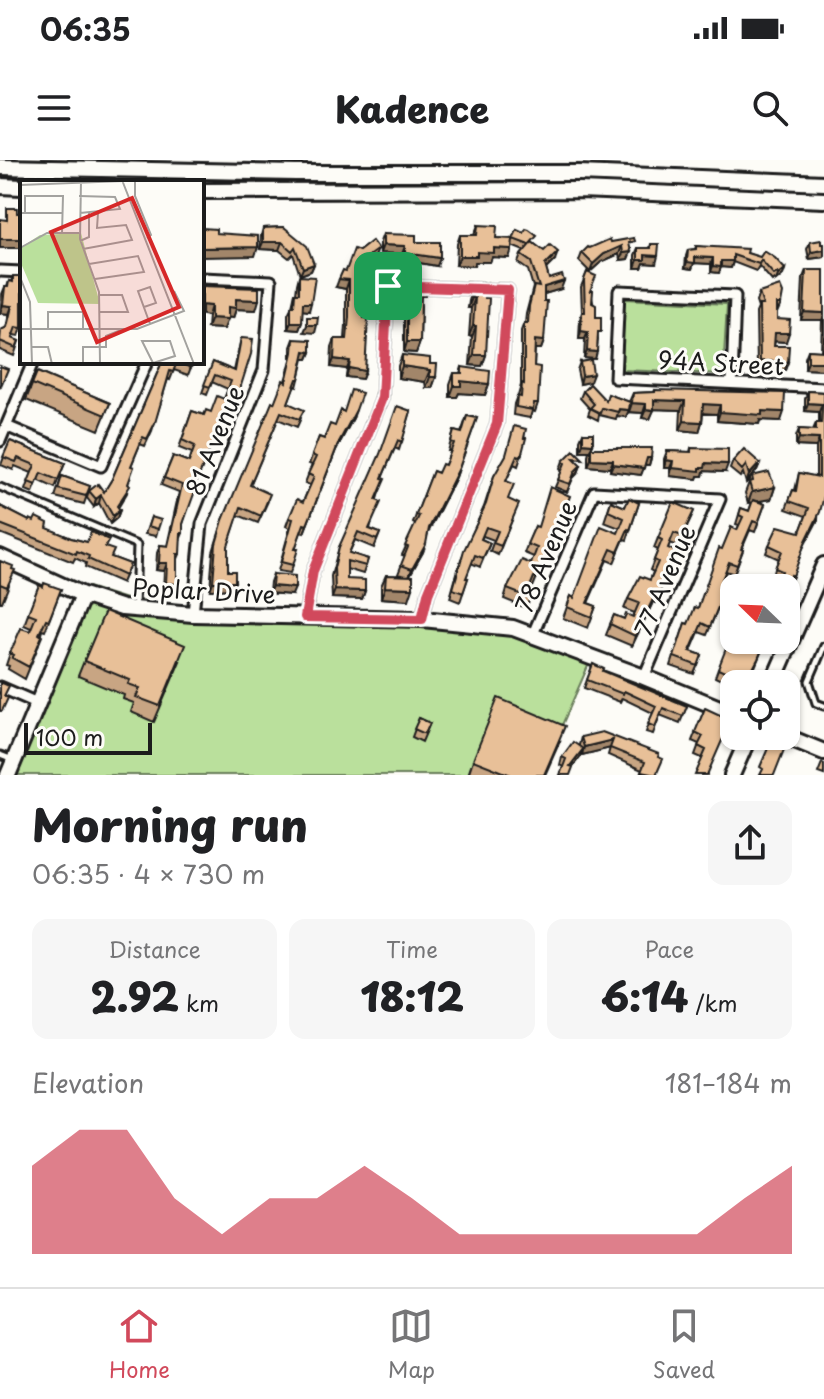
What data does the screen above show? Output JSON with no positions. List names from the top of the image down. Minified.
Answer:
{"streets":{"main road":["Poplar Drive"],"street":["94A Street","81 Avenue","78 Avenue","77 Avenue"]},"crossings":[["81 Avenue","Poplar Drive"],["78 Avenue","77 Avenue"],["78 Avenue","Poplar Drive"],["77 Avenue","Poplar Drive"]],"scale_bar":"100 m","north":"top left","page":{"status":"06:35","header":"Kadence","scale":"100 m","heading":["Morning run","06:35 · 4 × 730 m"],"stats":[["Distance","2.92 km"],["Time","18:12"],["Pace","6:14 /km"]],"chart":["Elevation","181–184 m"],"tabs":["Home","Map","Saved"]}}
